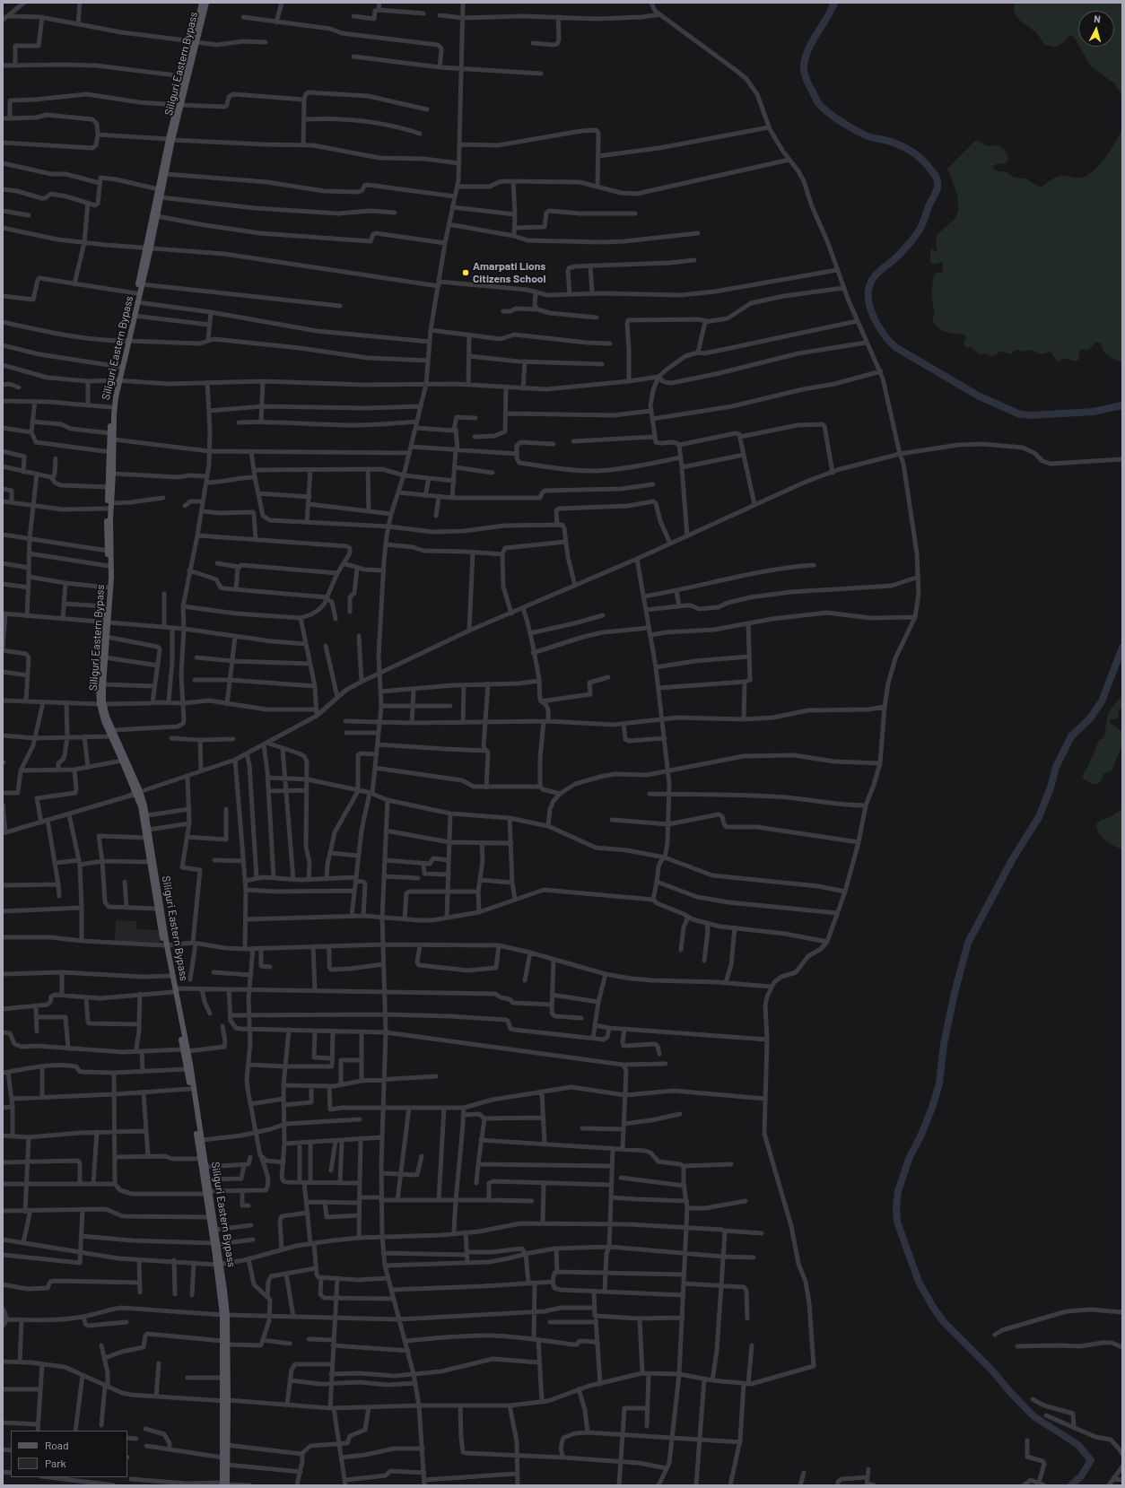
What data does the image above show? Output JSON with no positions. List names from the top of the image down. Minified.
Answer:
{"streets":{"main road":["Siliguri Eastern Bypass"]},"places":["Amarpati Lions Citizens School"],"legend":["Road","Park"],"north":"top"}
